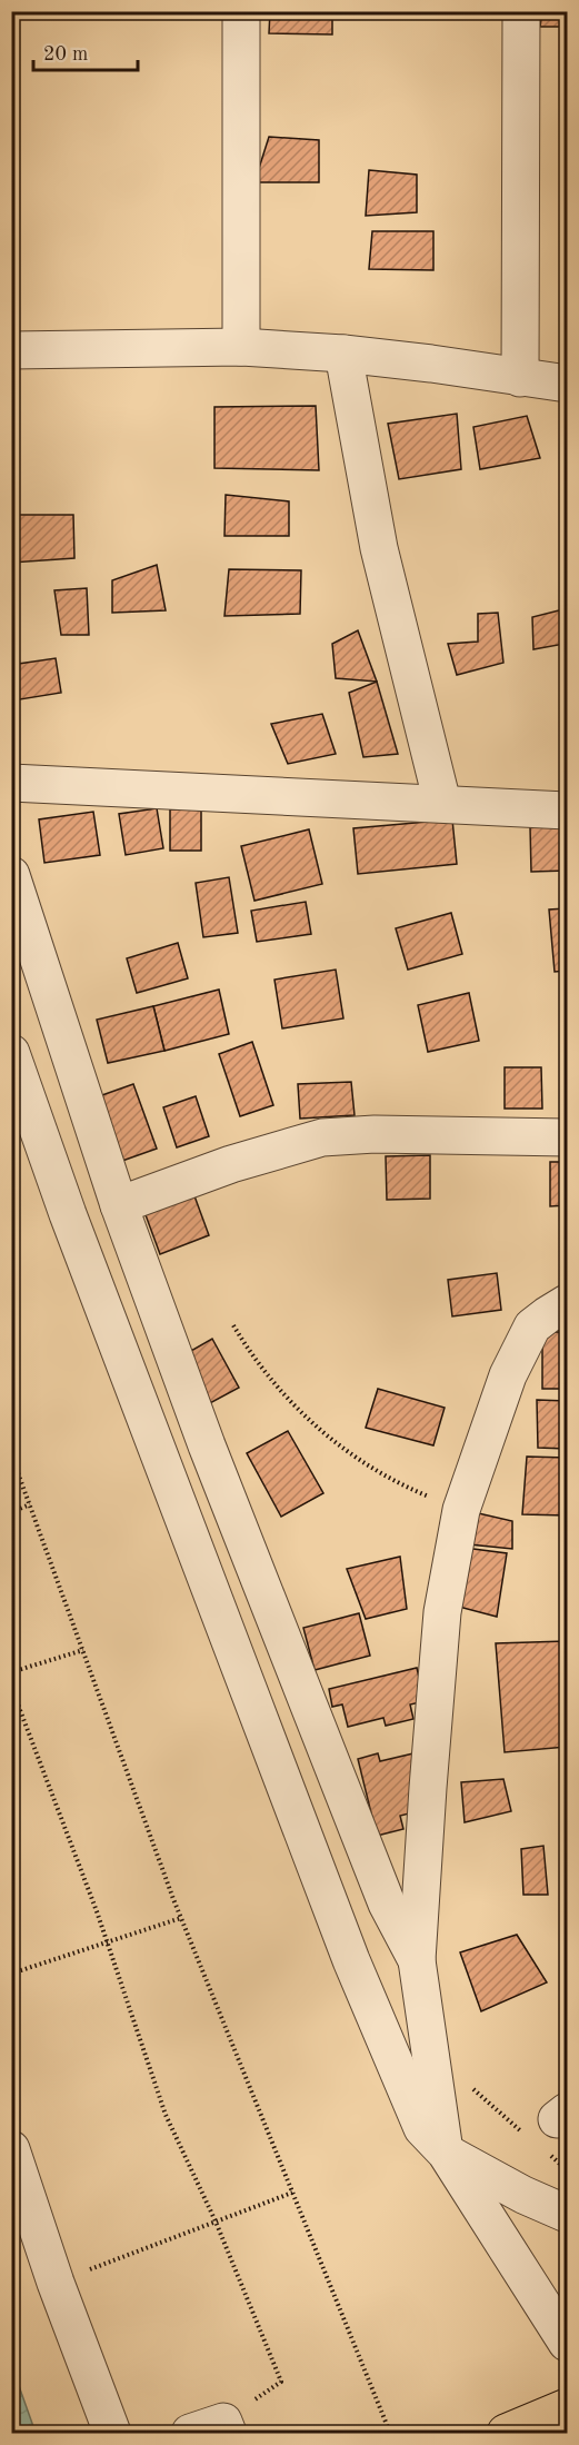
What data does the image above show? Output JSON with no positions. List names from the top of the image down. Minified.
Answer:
{"scale_bar":"20 m"}
